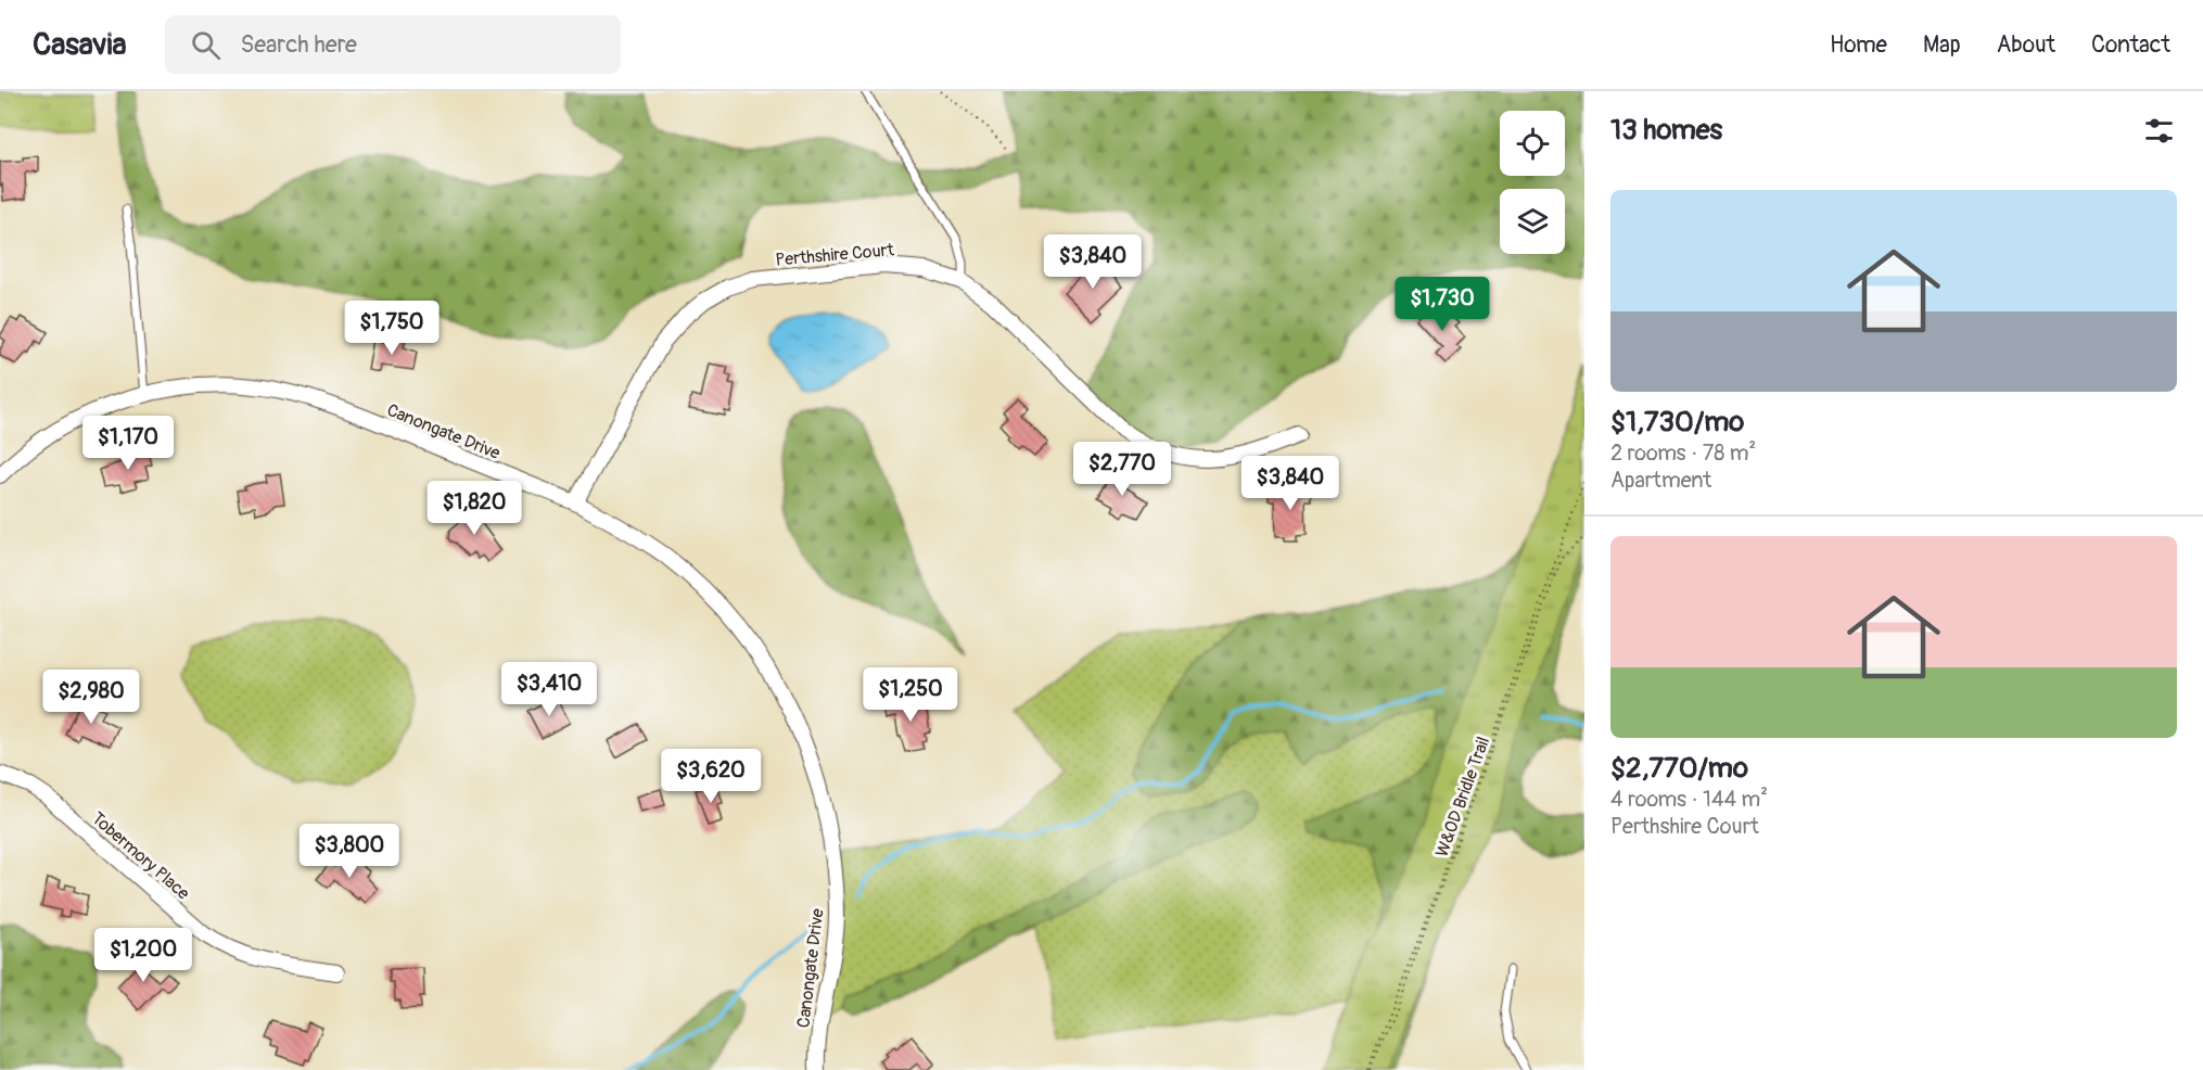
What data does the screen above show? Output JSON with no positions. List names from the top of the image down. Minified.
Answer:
{"streets":{"street":["Perthshire Court","Canongate Drive","Tobermory Place"],"path":["W&OD Bridle Trail"]},"crossings":[["Perthshire Court","Canongate Drive"]],"page":{"header":"Casavia","search":"Search here","nav":["Home","Map","About","Contact"],"heading":"13 homes","list":[{"name":"$1,730/mo","note":"2 rooms · 78 m² · Apartment"},{"name":"$2,770/mo","note":"4 rooms · 144 m² · Perthshire Court"}],"price":["$3,840","$1,730","$1,750","$1,170","$2,770","$3,840","$1,820","$3,410","$1,250","$2,980","$3,620","$3,800","$1,200"]}}
